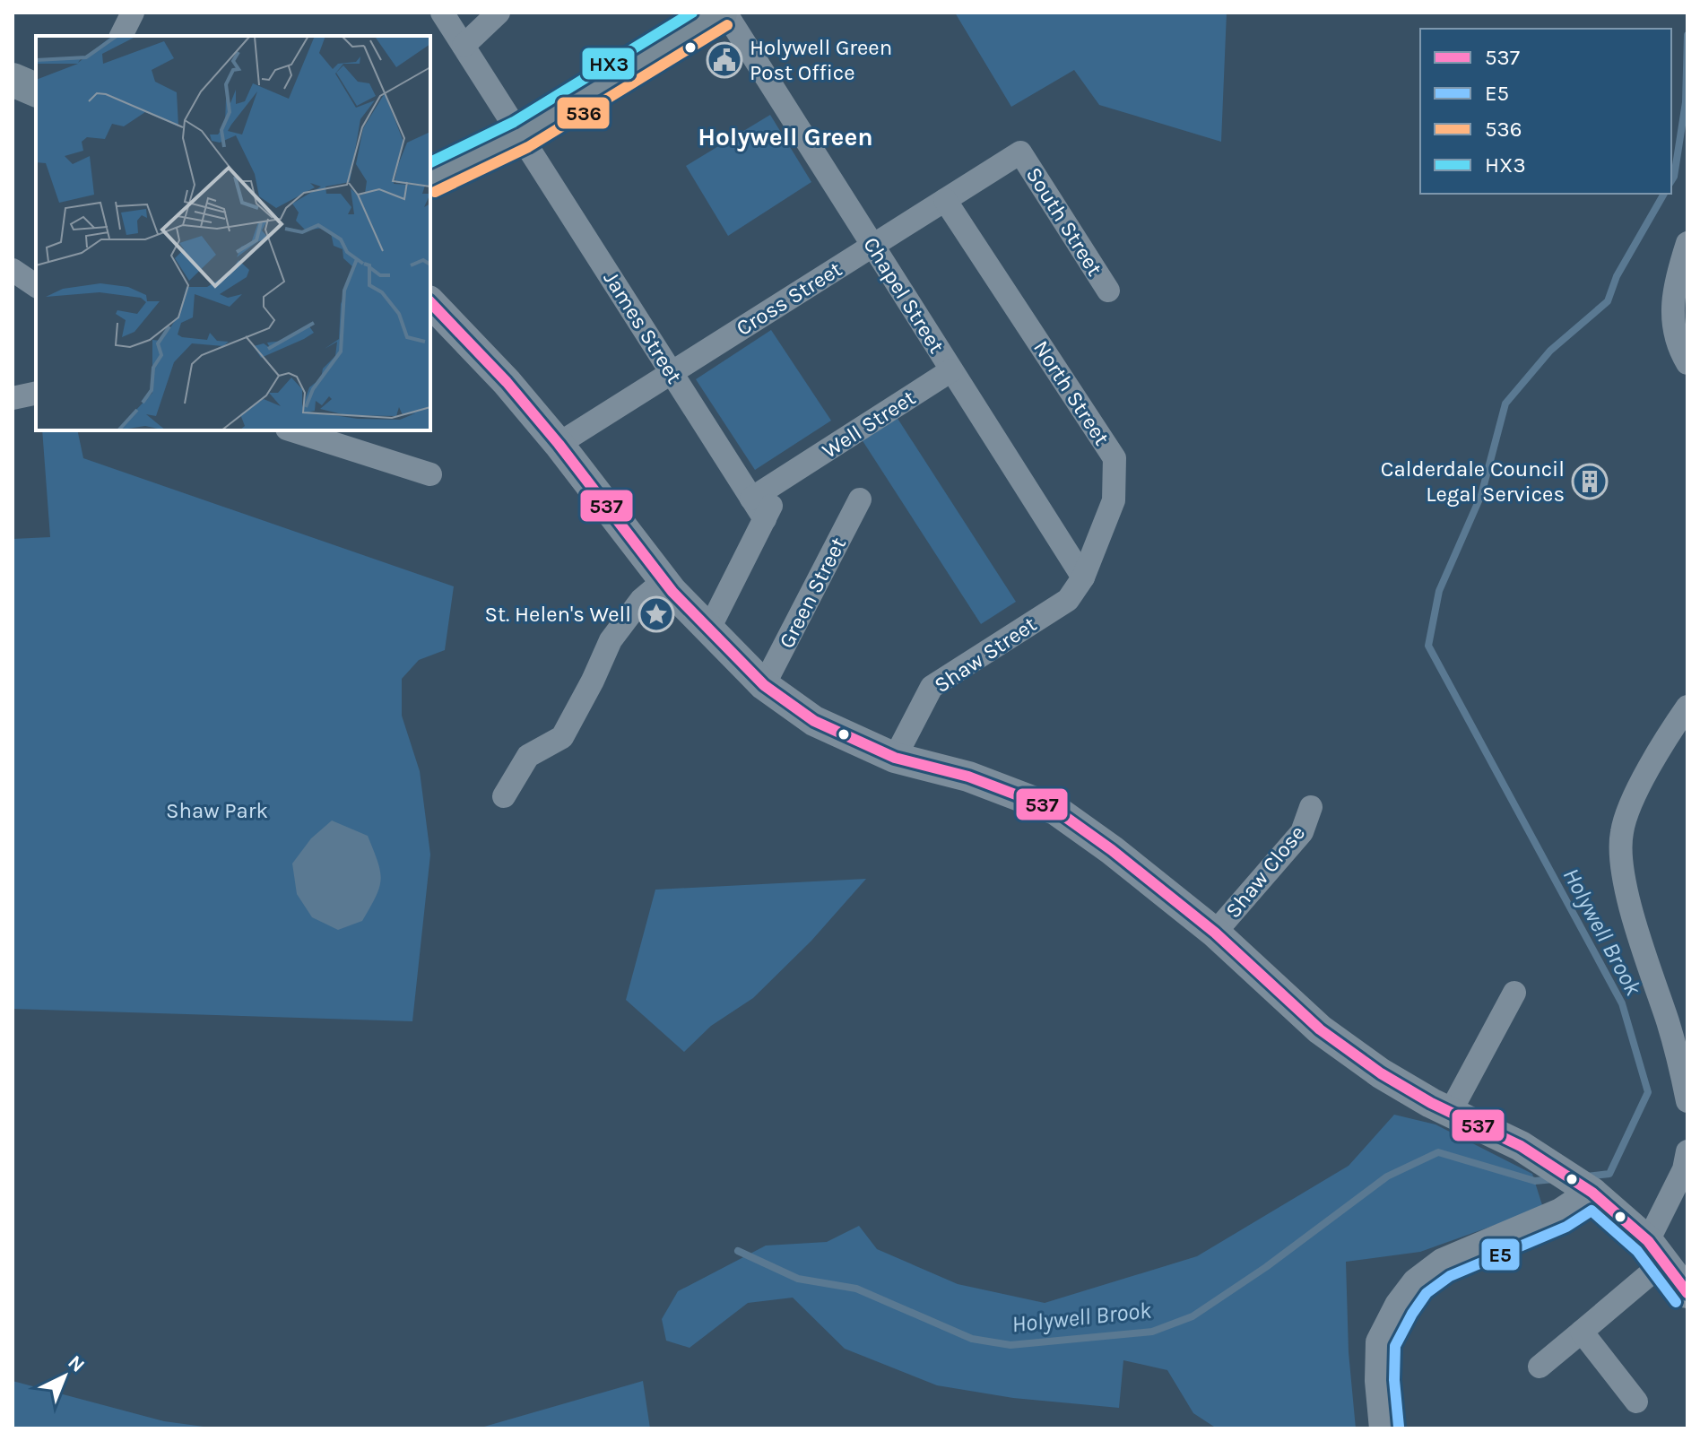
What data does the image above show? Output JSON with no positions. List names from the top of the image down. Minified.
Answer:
{"streets":{"street":["South Street","Chapel Street","Cross Street","James Street","North Street","Well Street","Green Street","Shaw Street","Shaw Close"]},"crossings":[["South Street","Cross Street"],["Chapel Street","Cross Street"],["Chapel Street","North Street"],["Chapel Street","Well Street"],["Cross Street","James Street"],["Cross Street","North Street"],["James Street","Well Street"],["North Street","Shaw Street"]],"districts":["Holywell Green"],"water":["Holywell Brook"],"parks":["Shaw Park"],"places":{"public building":["Holywell Green Post Office"],"building":["Calderdale Council Legal Services"],"place":["St. Helen's Well"]},"lines":["transit line HX3","transit line 536","transit line 537","transit line E5"],"legend":["537","E5","536","HX3"],"north":"top right"}
